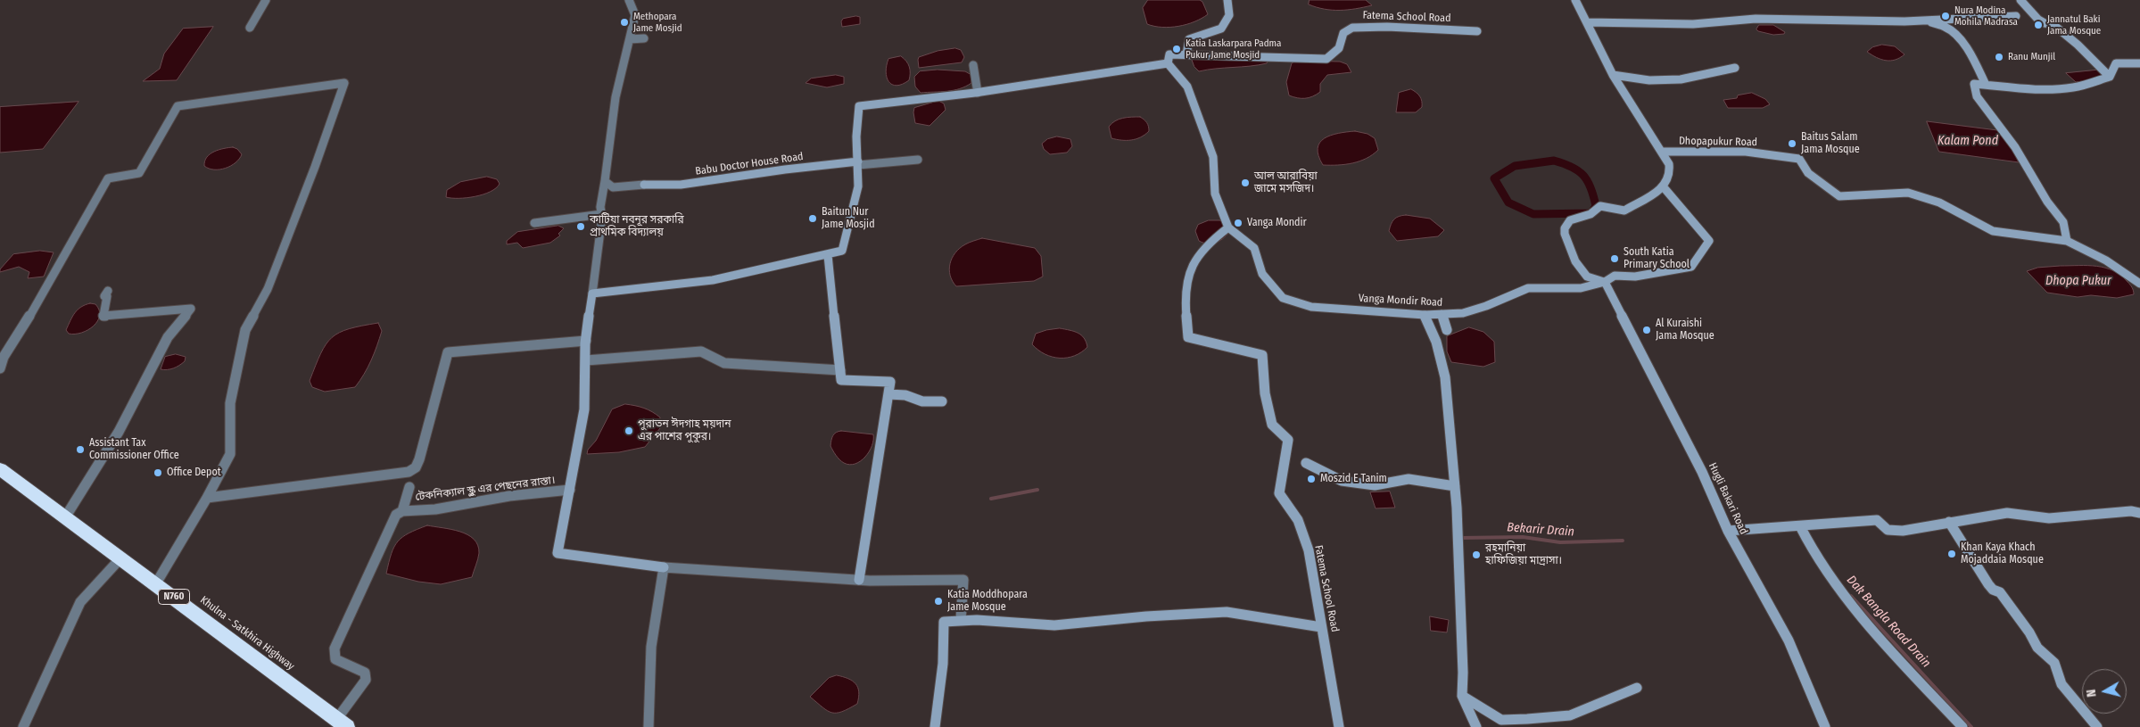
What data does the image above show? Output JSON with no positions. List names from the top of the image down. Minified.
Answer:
{"streets":{"highway":["N760","Khulna - Satkhira Highway"],"street":["Fatema School Road","Dhopapukur Road","Babu Doctor House Road","Vanga Mondir Road","টেকনিক্যাল স্কুল এর পেছনের রাস্তা।","Hugli Bakari Road"]},"crossings":[["Fatema School Road","Vanga Mondir Road"],["Vanga Mondir Road","Hugli Bakari Road"]],"water":["Kalam Pond","Dhopa Pukur","Bekarir Drain","Dak Bangla Road Drain"],"places":["Nura Modina Mohila Madrasa","Methopara Jame Mosjid","Jannatul Baki Jama Mosque","Katia Laskarpara Padma Pukur Jame Mosjid","Ranu Munjil","Baitus Salam Jama Mosque","আল আরাবিয়া জামে মসজিদ।","Baitun Nur Jame Mosjid","Vanga Mondir","কাটিয়া নবনূর সরকারি প্রাথমিক বিদ্যালয়","South Katia Primary School","Al Kuraishi Jama Mosque","পুরাতন ঈদগাহ ময়দান এর পাশের পুকুর।","Assistant Tax Commissioner Office","Office Depot","Moszid E Tanim","Khan Kaya Khach Mojaddaia Mosque","রহমানিয়া হাফিজিয়া মাদ্রাসা।","Katia Moddhopara Jame Mosque"],"north":"left"}
